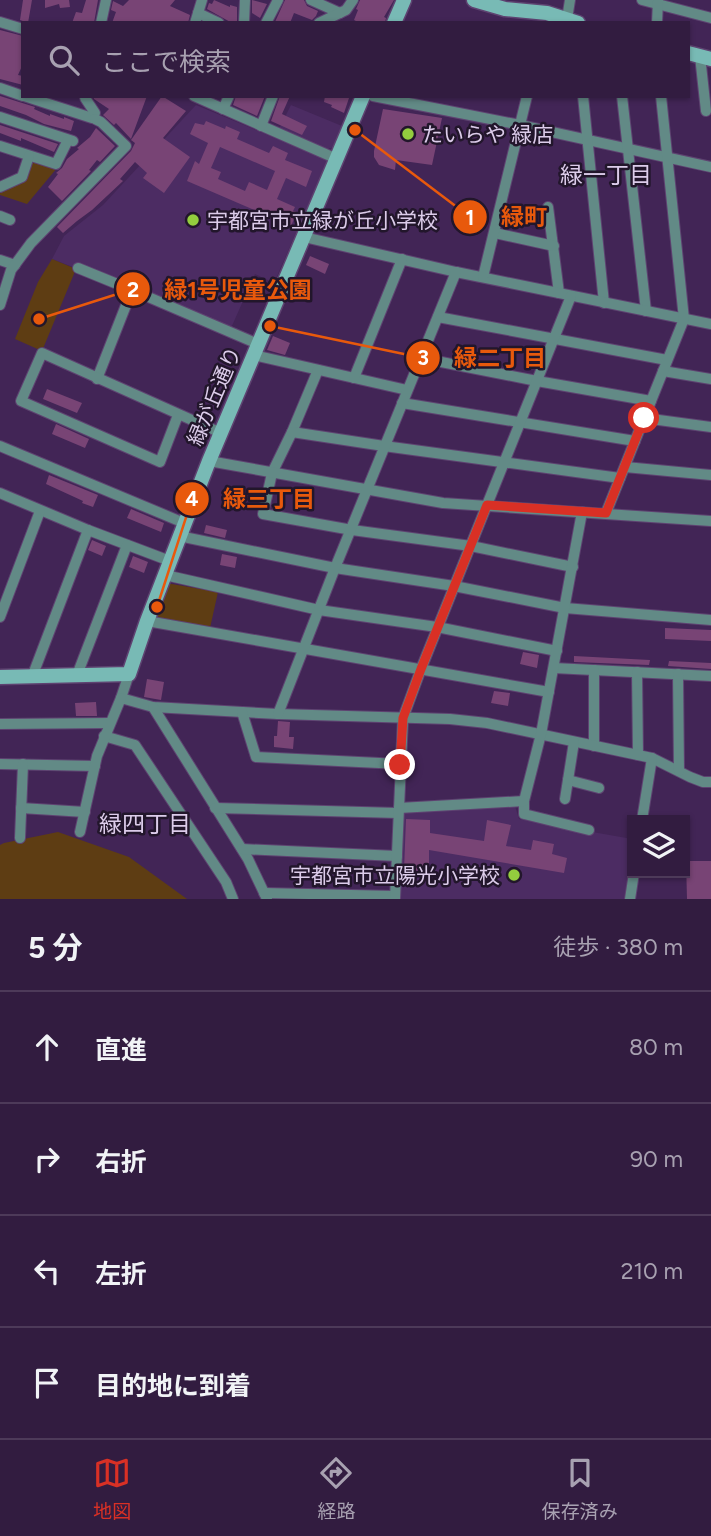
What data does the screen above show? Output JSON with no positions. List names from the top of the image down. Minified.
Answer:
{"streets":{"street":["緑が丘通り"]},"districts":["緑一丁目","緑四丁目"],"places":["緑町","たいらや 緑店","宇都宮市立緑が丘小学校","緑1号児童公園","緑二丁目","緑三丁目","宇都宮市立陽光小学校"],"page":{"search":"ここで検索","heading":["5 分","徒歩 · 380 m"],"list":[["直進","80 m"],["右折","90 m"],["左折","210 m"],"目的地に到着"],"nav":["地図","経路","保存済み"]}}
